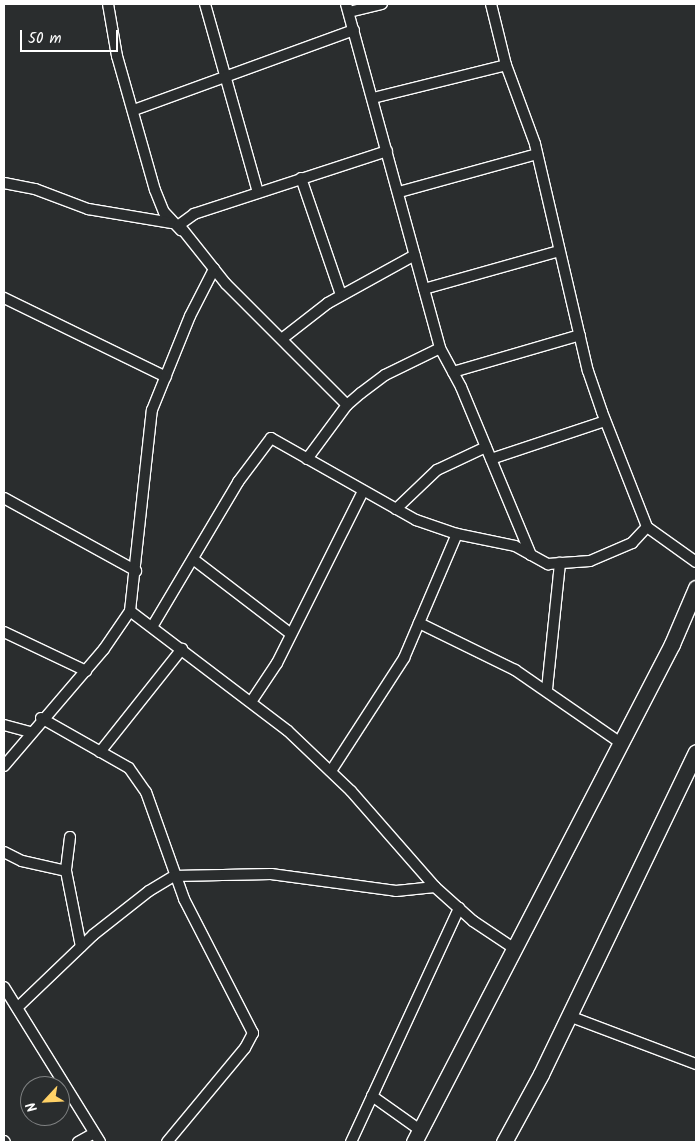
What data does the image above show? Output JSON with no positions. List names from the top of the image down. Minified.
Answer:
{"scale_bar":"50 m","north":"bottom left"}
